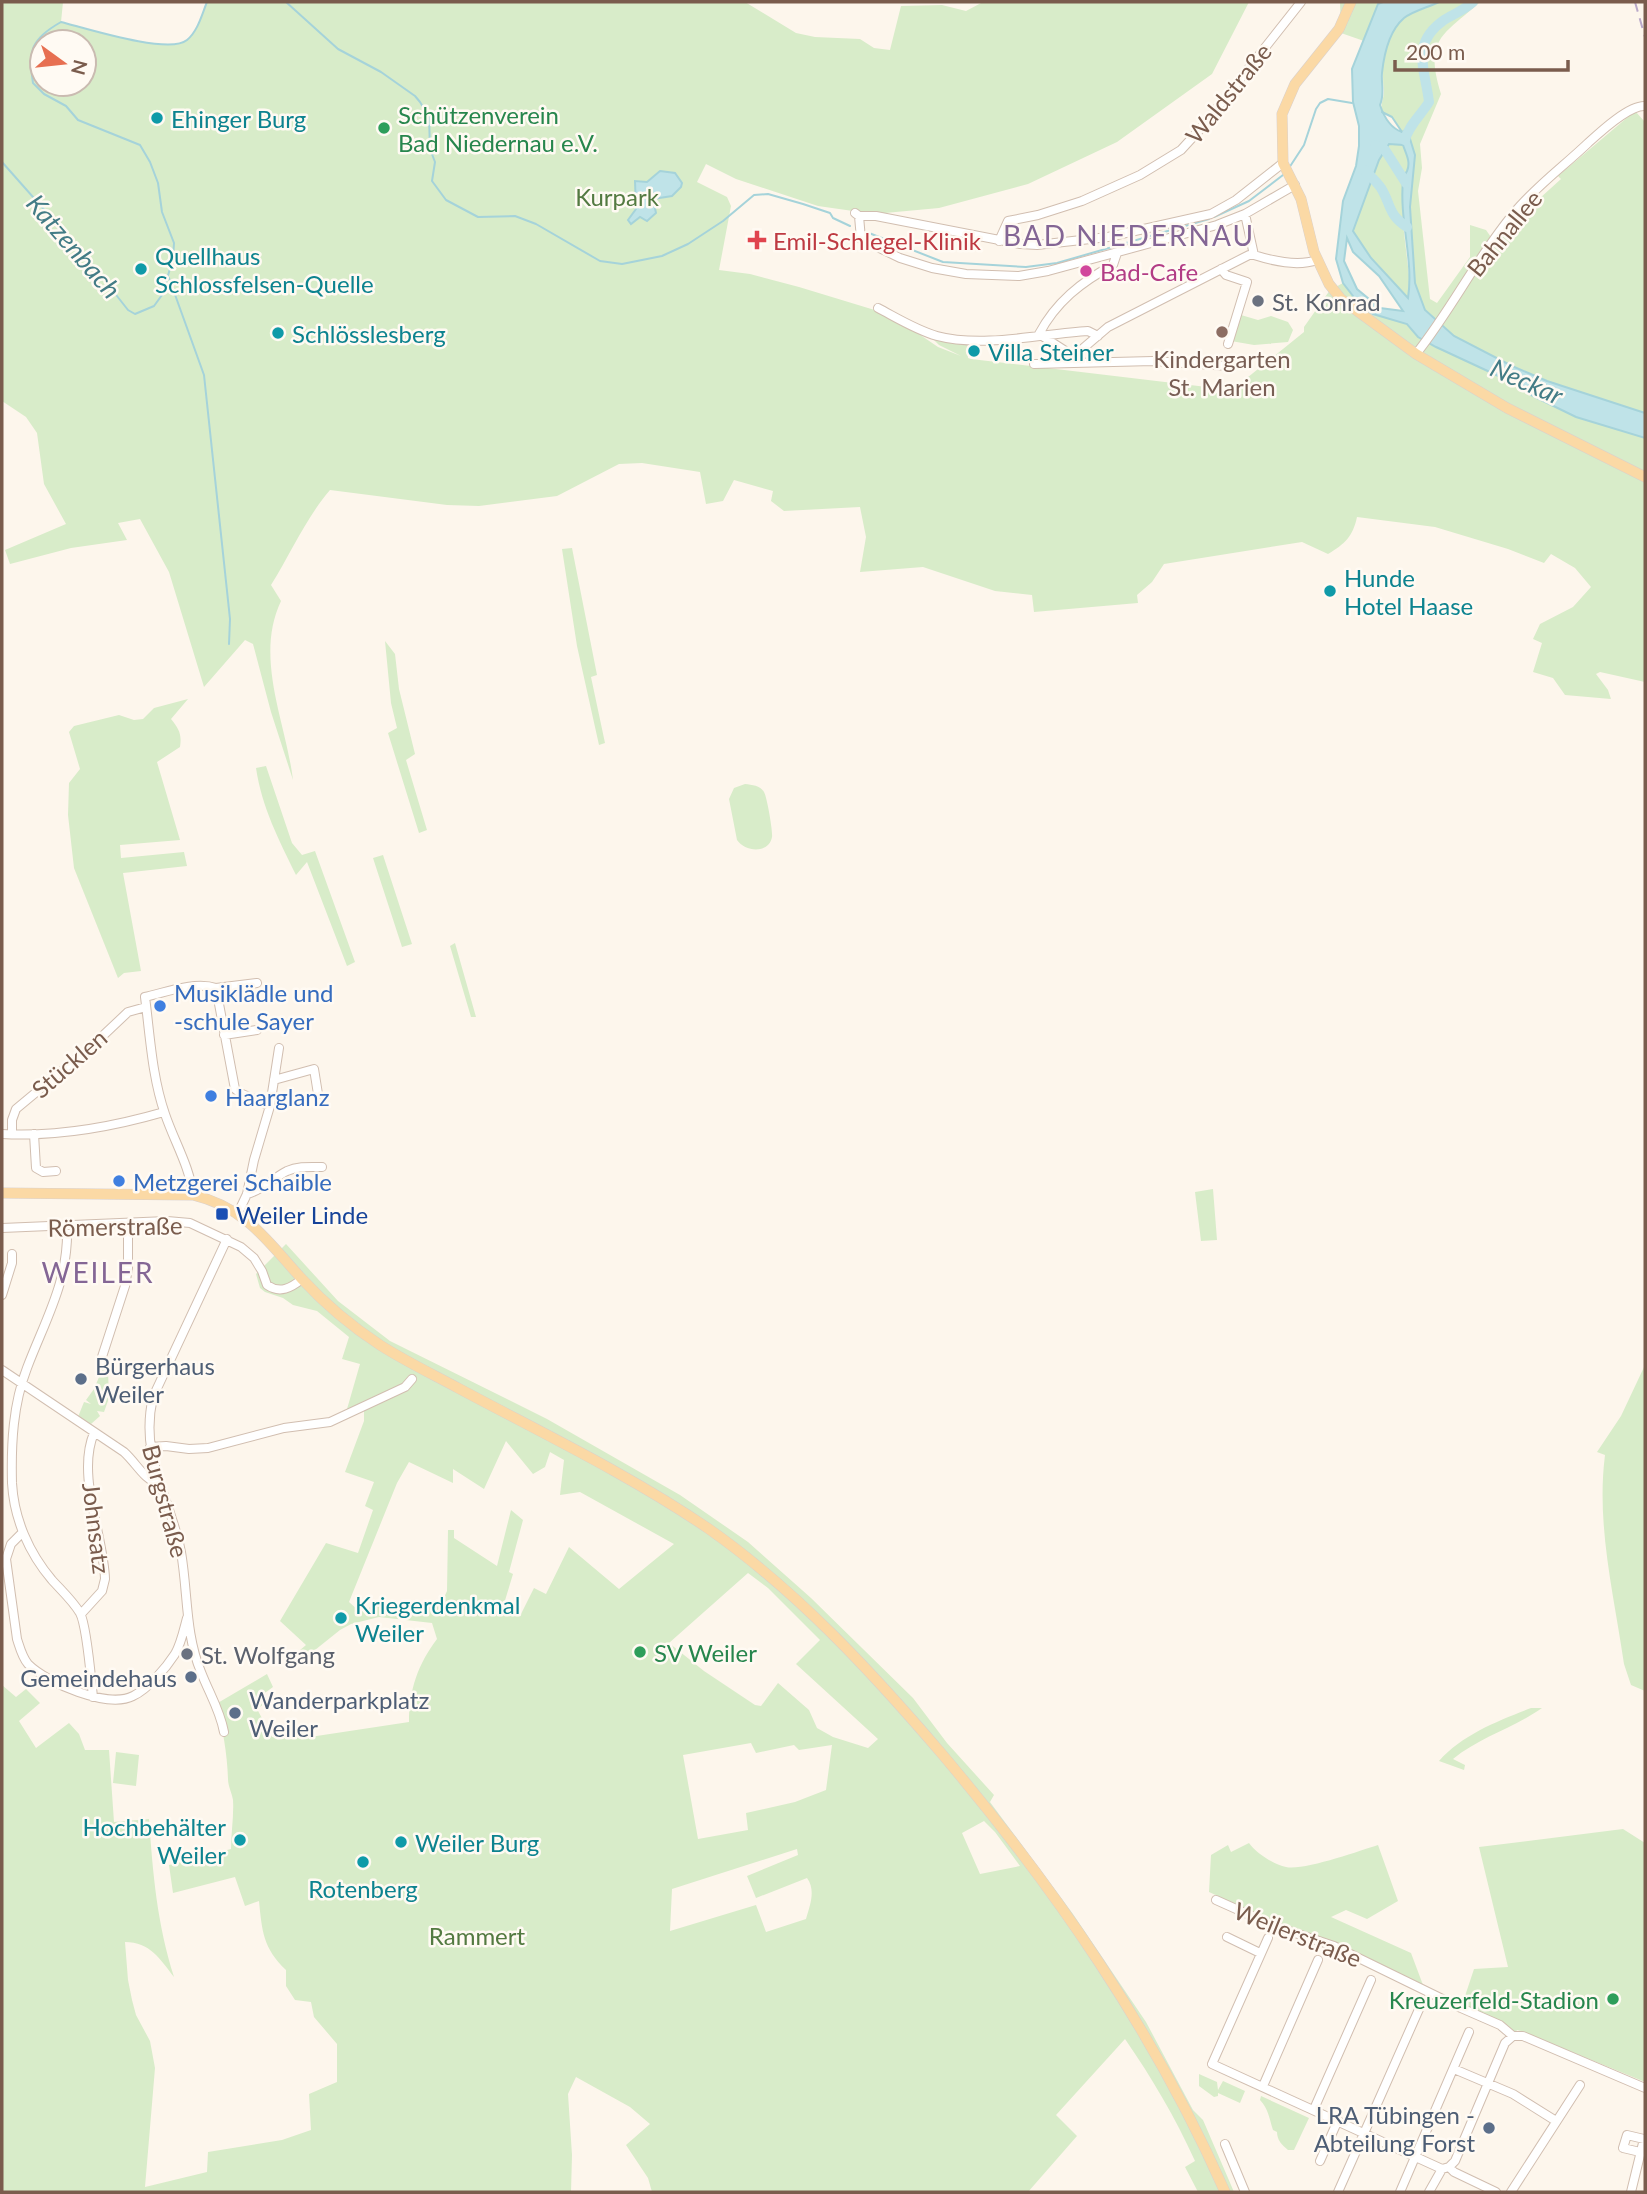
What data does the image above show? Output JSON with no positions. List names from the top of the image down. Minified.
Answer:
{"streets":{"street":["Waldstraße","Bahnallee","Stücklen","Römerstraße","Burgstraße","Johnsatz","Weilerstraße"]},"crossings":[["Römerstraße","Burgstraße"]],"districts":["BAD NIEDERNAU","WEILER"],"water":["Katzenbach","Neckar"],"parks":["Kurpark","Rammert"],"places":{"other":["Ehinger Burg","Schützenverein Bad Niedernau e.V.","Quellhaus Schlossfelsen-Quelle","Bad-Cafe","St. Konrad","Kindergarten St. Marien","Schlösslesberg","Villa Steiner","Hunde Hotel Haase","Musiklädle und -schule Sayer","Haarglanz","Metzgerei Schaible","Bürgerhaus Weiler","Kriegerdenkmal Weiler","SV Weiler","St. Wolfgang","Gemeindehaus","Wanderparkplatz Weiler","Hochbehälter Weiler","Weiler Burg","Rotenberg","Kreuzerfeld-Stadion","LRA Tübingen - Abteilung Forst"],"health":["Emil-Schlegel-Klinik"],"transit":["Weiler Linde"]},"scale_bar":"200 m","north":"right"}
